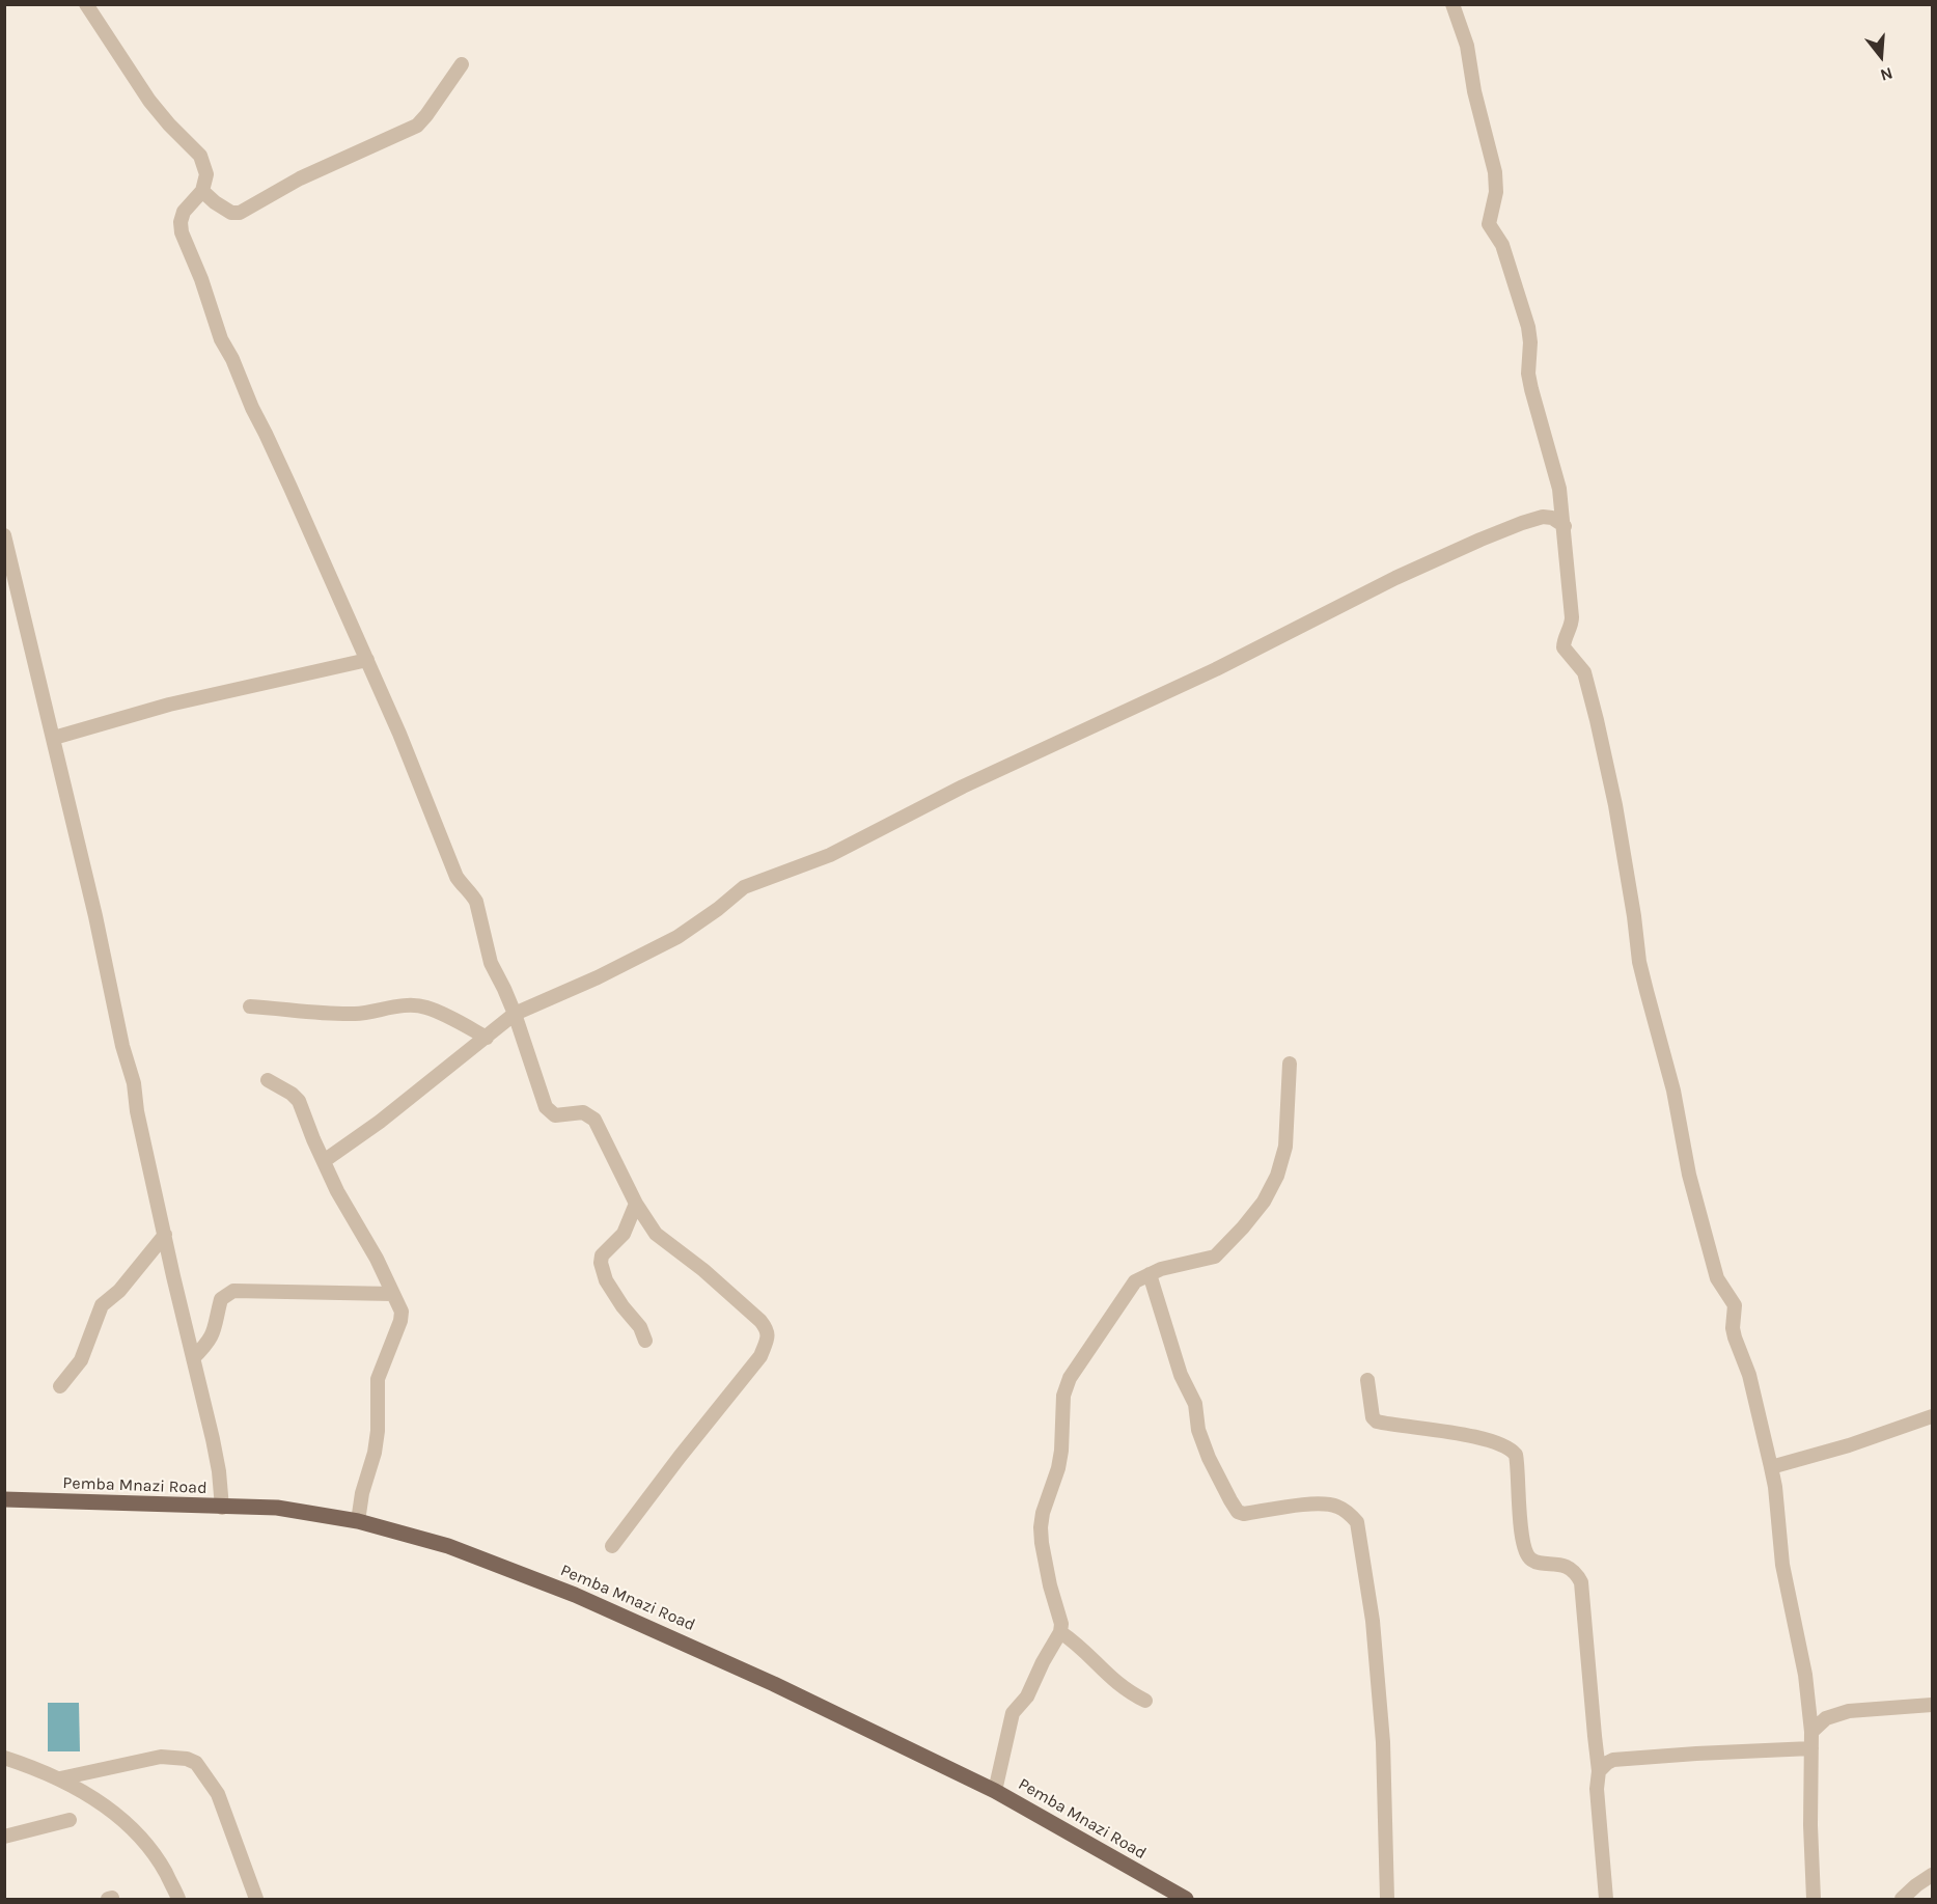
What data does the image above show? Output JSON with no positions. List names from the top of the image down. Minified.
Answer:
{"streets":{"main road":["Pemba Mnazi Road"]},"north":"bottom"}
